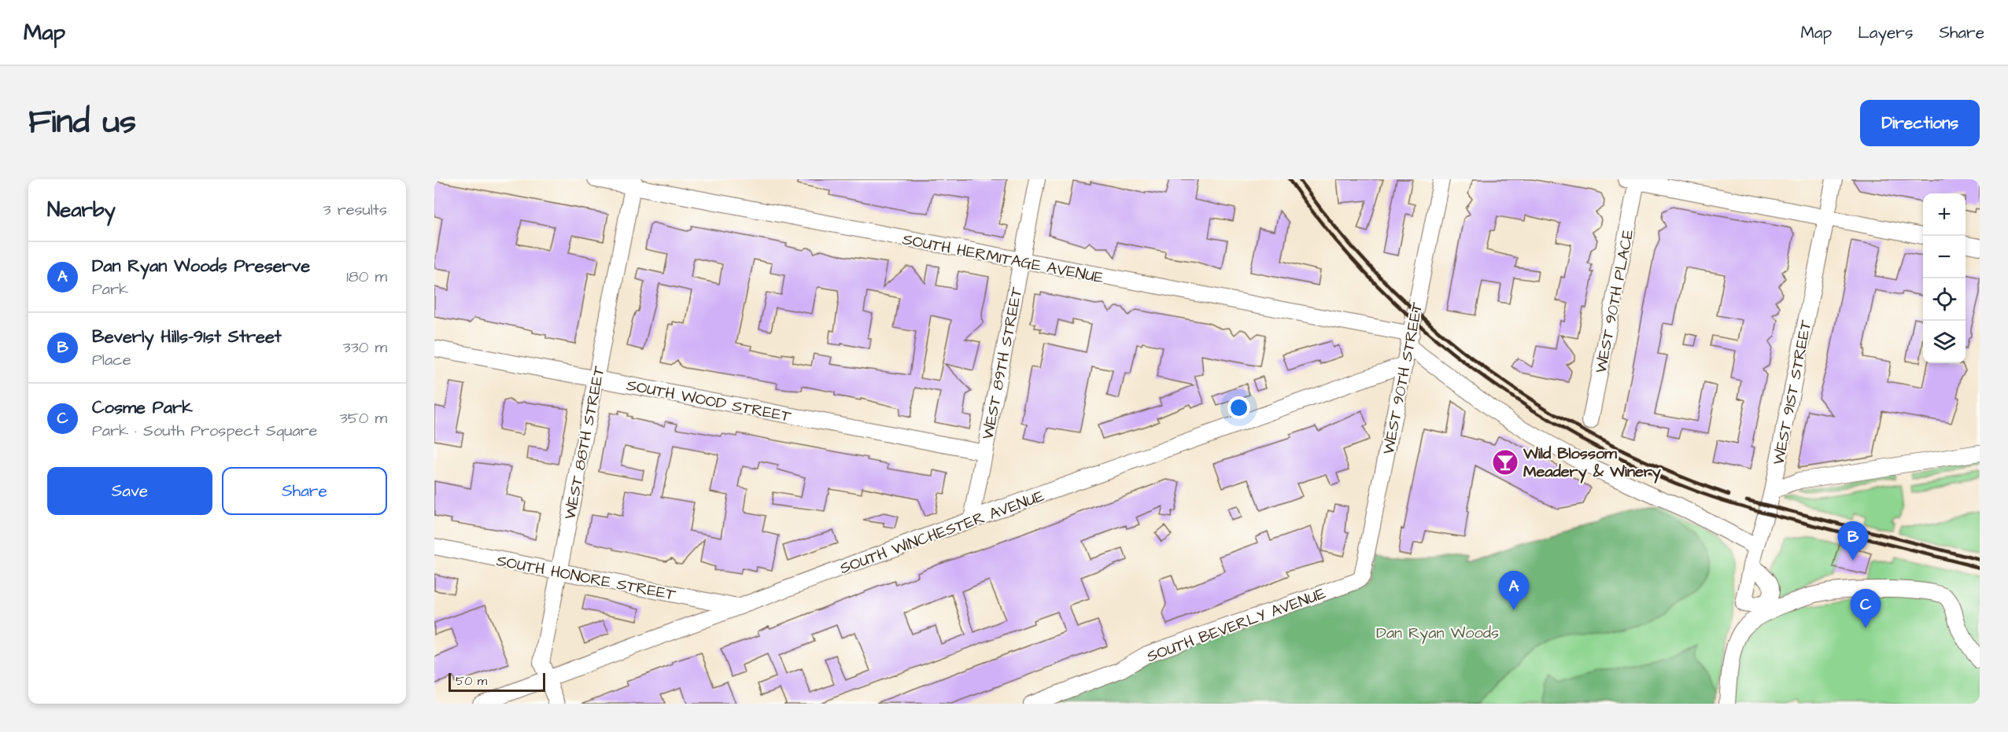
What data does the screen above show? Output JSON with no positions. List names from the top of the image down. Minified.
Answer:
{"streets":{"street":["SOUTH HERMITAGE AVENUE","WEST 90TH PLACE","WEST 89TH STREET","WEST 90TH STREET","WEST 91ST STREET","SOUTH WOOD STREET","WEST 88TH STREET","SOUTH WINCHESTER AVENUE","SOUTH HONORE STREET","SOUTH BEVERLY AVENUE"]},"crossings":[["SOUTH HERMITAGE AVENUE","WEST 89TH STREET"],["SOUTH HERMITAGE AVENUE","WEST 90TH STREET"],["SOUTH HERMITAGE AVENUE","WEST 91ST STREET"],["SOUTH HERMITAGE AVENUE","WEST 88TH STREET"],["WEST 89TH STREET","SOUTH WOOD STREET"],["WEST 89TH STREET","SOUTH WINCHESTER AVENUE"],["WEST 90TH STREET","SOUTH WINCHESTER AVENUE"],["WEST 90TH STREET","SOUTH BEVERLY AVENUE"],["SOUTH WOOD STREET","WEST 88TH STREET"],["WEST 88TH STREET","SOUTH WINCHESTER AVENUE"],["WEST 88TH STREET","SOUTH HONORE STREET"],["SOUTH WINCHESTER AVENUE","SOUTH HONORE STREET"]],"parks":["Dan Ryan Woods"],"places":{"bar":["Wild Blossom Meadery & Winery"]},"scale_bar":"50 m","page":{"header":"Map","nav":["Map","Layers","Share"],"title":"Find us","buttons":["Directions",["Save","Share"]],"heading":["Nearby","3 results"],"map_buttons":["+","−"],"list":[{"mark":"A","name":"Dan Ryan Woods Preserve","note":"Park","value":"180 m"},{"mark":"B","name":"Beverly Hills-91st Street","note":"Place","value":"330 m"},{"mark":"C","name":"Cosme Park","note":"Park · South Prospect Square","value":"350 m"}],"pins":["B","A","C"],"scale":"50 m"}}
